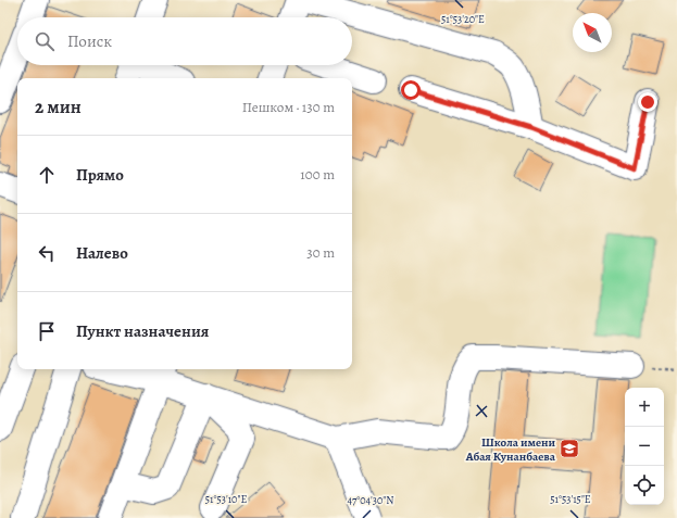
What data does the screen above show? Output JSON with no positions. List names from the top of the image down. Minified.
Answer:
{"places":{"school or university":["Школа имени Абая Кунанбаева"]},"north":"top left","page":{"search":"Поиск","heading":["2 мин","Пешком · 130 m"],"list":[["Прямо","100 m"],["Налево","30 m"],"Пункт назначения"],"map_buttons":["+","−"]},"coordinates":["51°53'20\"E","51°53'10\"E","51°53'15\"E","47°04'30\"N"]}
